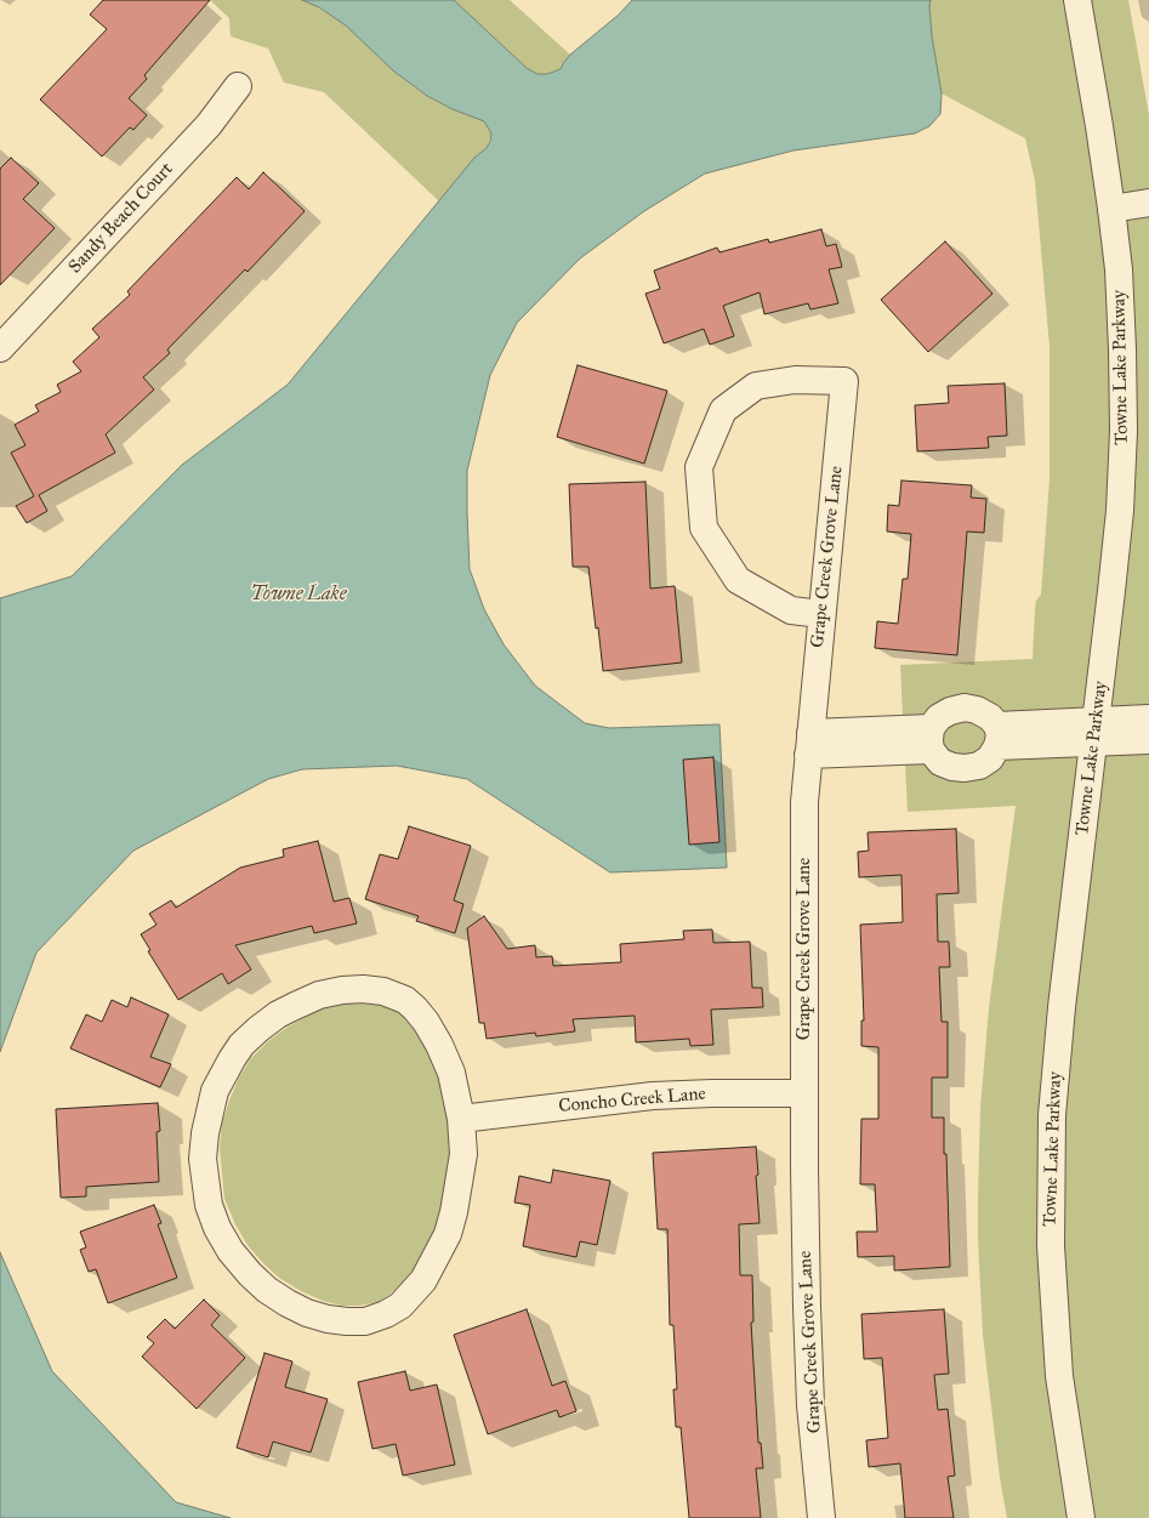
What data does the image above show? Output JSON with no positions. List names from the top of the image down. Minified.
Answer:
{"streets":{"street":["Sandy Beach Court","Towne Lake Parkway","Grape Creek Grove Lane","Concho Creek Lane"]},"crossings":[["Grape Creek Grove Lane","Concho Creek Lane"]],"water":["Towne Lake"]}
